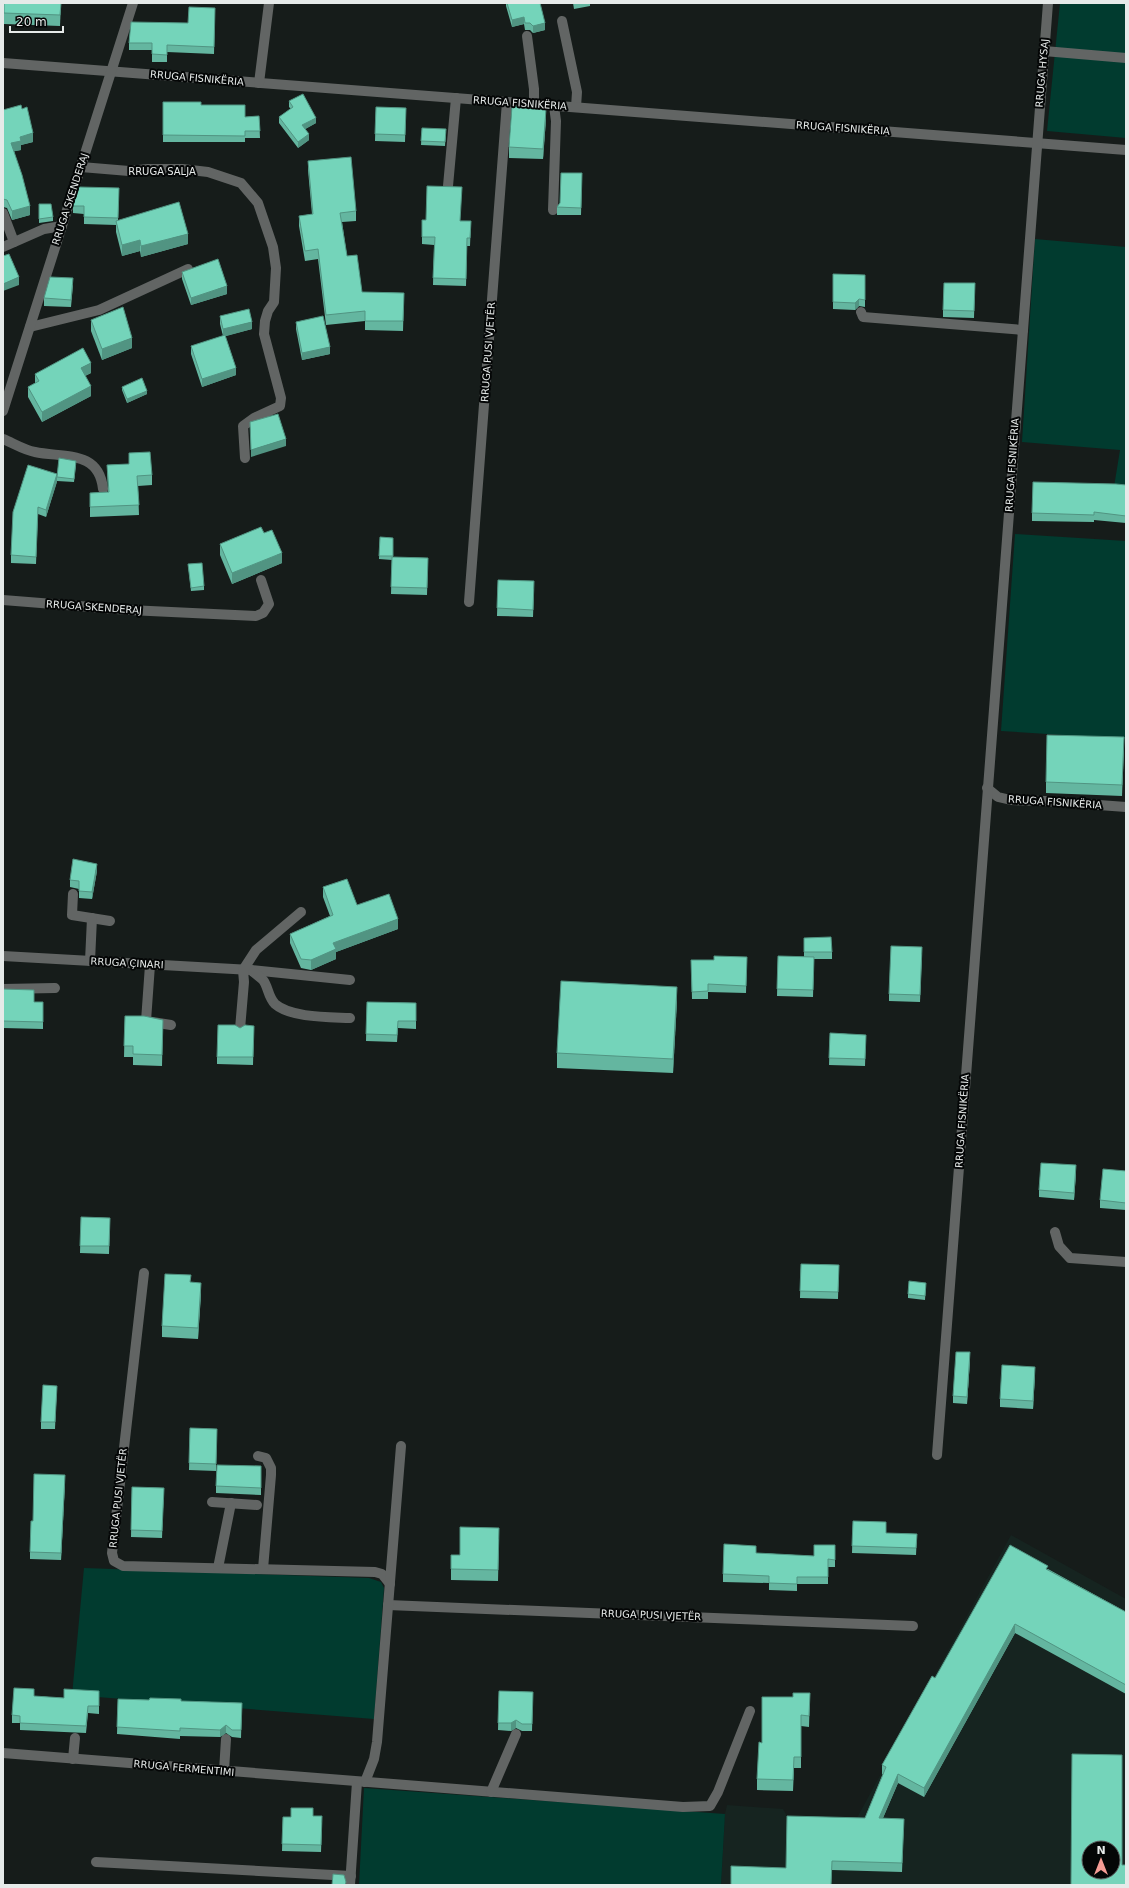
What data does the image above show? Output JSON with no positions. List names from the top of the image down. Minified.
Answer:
{"streets":{"street":["RRUGA HYSAJ","RRUGA FISNIKËRIA","RRUGA SALJA","RRUGA SKENDERAJ","RRUGA PUSI VJETËR","RRUGA ÇINARI","RRUGA FERMENTIMI"]},"crossings":[["RRUGA HYSAJ","RRUGA FISNIKËRIA"],["RRUGA FISNIKËRIA","RRUGA SKENDERAJ"],["RRUGA FISNIKËRIA","RRUGA PUSI VJETËR"],["RRUGA SALJA","RRUGA SKENDERAJ"]],"scale_bar":"20 m","north":"top"}
